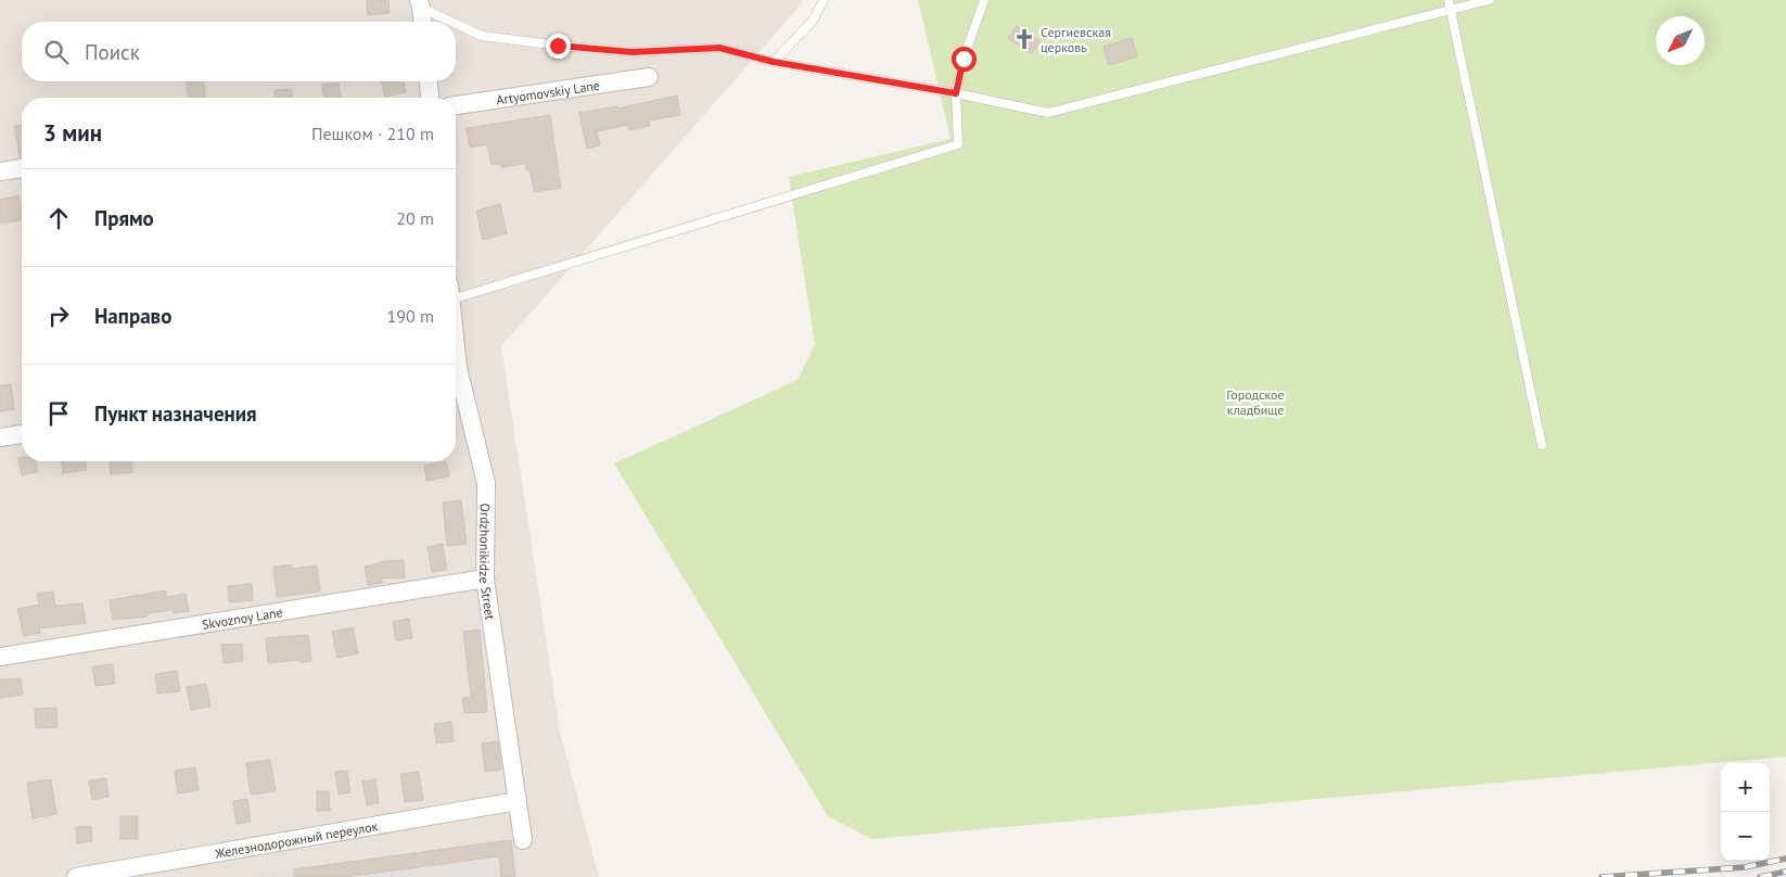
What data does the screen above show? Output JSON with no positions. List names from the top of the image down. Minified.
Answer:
{"streets":{"street":["Artyomovskiy Lane","Ordzhonikidze Street","Skvoznoy Lane","Железнодорожный переулок"]},"crossings":[["Ordzhonikidze Street","Skvoznoy Lane"],["Ordzhonikidze Street","Железнодорожный переулок"]],"parks":["Городское кладбище"],"places":{"church":["Сергиевская церковь"]},"north":"bottom left","page":{"search":"Поиск","heading":["3 мин","Пешком · 210 m"],"list":[["Прямо","20 m"],["Направо","190 m"],"Пункт назначения"],"map_buttons":["+","−"]}}
